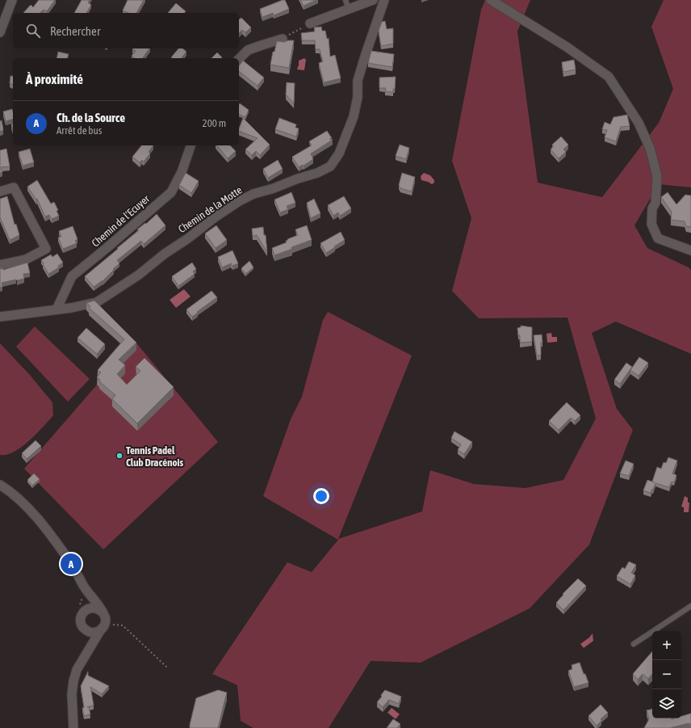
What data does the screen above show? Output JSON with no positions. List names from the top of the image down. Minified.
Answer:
{"streets":{"street":["Chemin de la Motte","Chemin de l'Ecuyer"]},"crossings":[["Chemin de la Motte","Chemin de l'Ecuyer"]],"places":["Tennis Padel Club Dracénois"],"page":{"search":"Rechercher","heading":"À proximité","list":[{"mark":"A","name":"Ch. de la Source","note":"Arrêt de bus","value":"200 m"}],"pins":"A","map_buttons":["+","−"]}}
